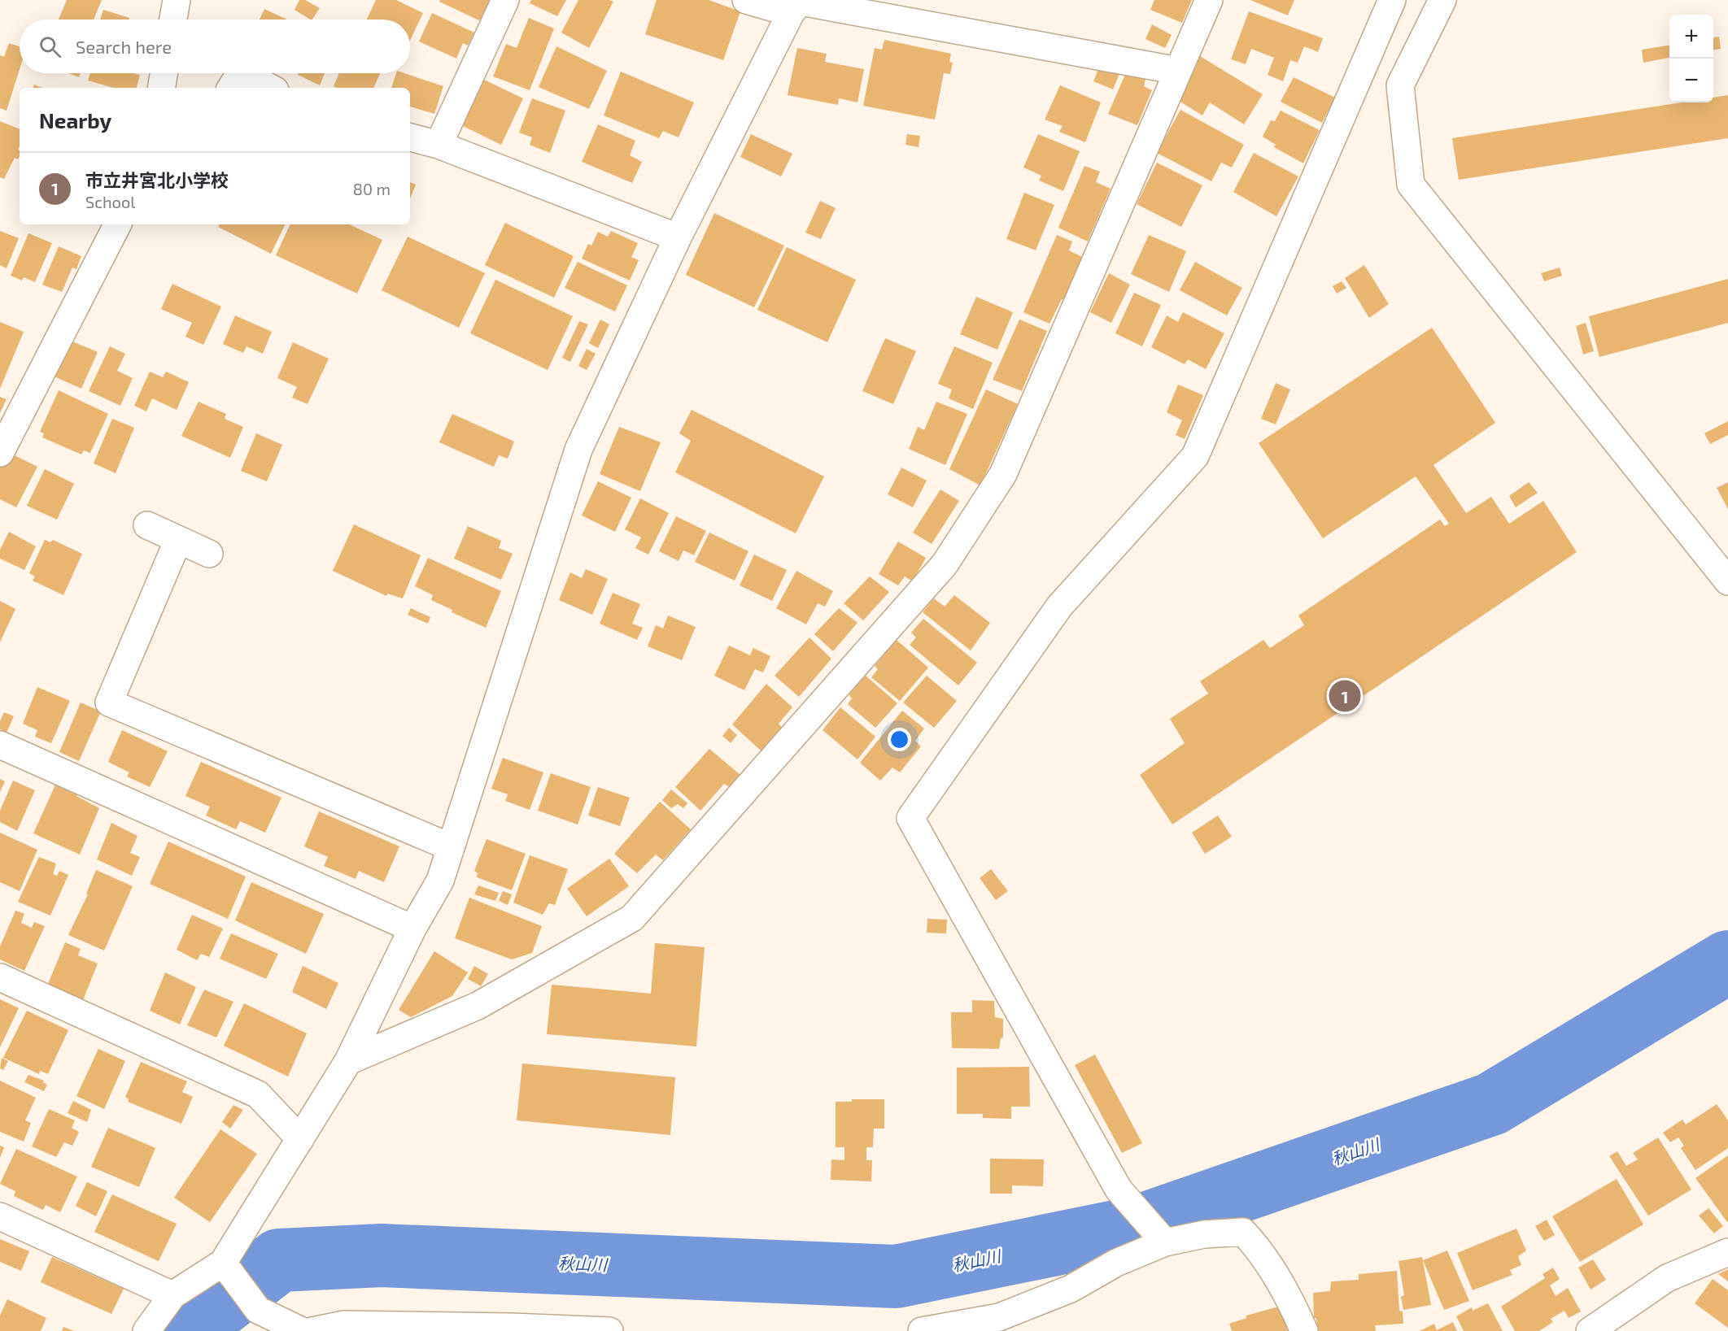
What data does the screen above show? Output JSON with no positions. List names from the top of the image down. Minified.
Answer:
{"water":["秋山川"],"page":{"map_buttons":["+","−"],"search":"Search here","heading":"Nearby","list":[{"mark":"1","name":"市立井宮北小学校","note":"School","value":"80 m"}],"pins":"1"}}
